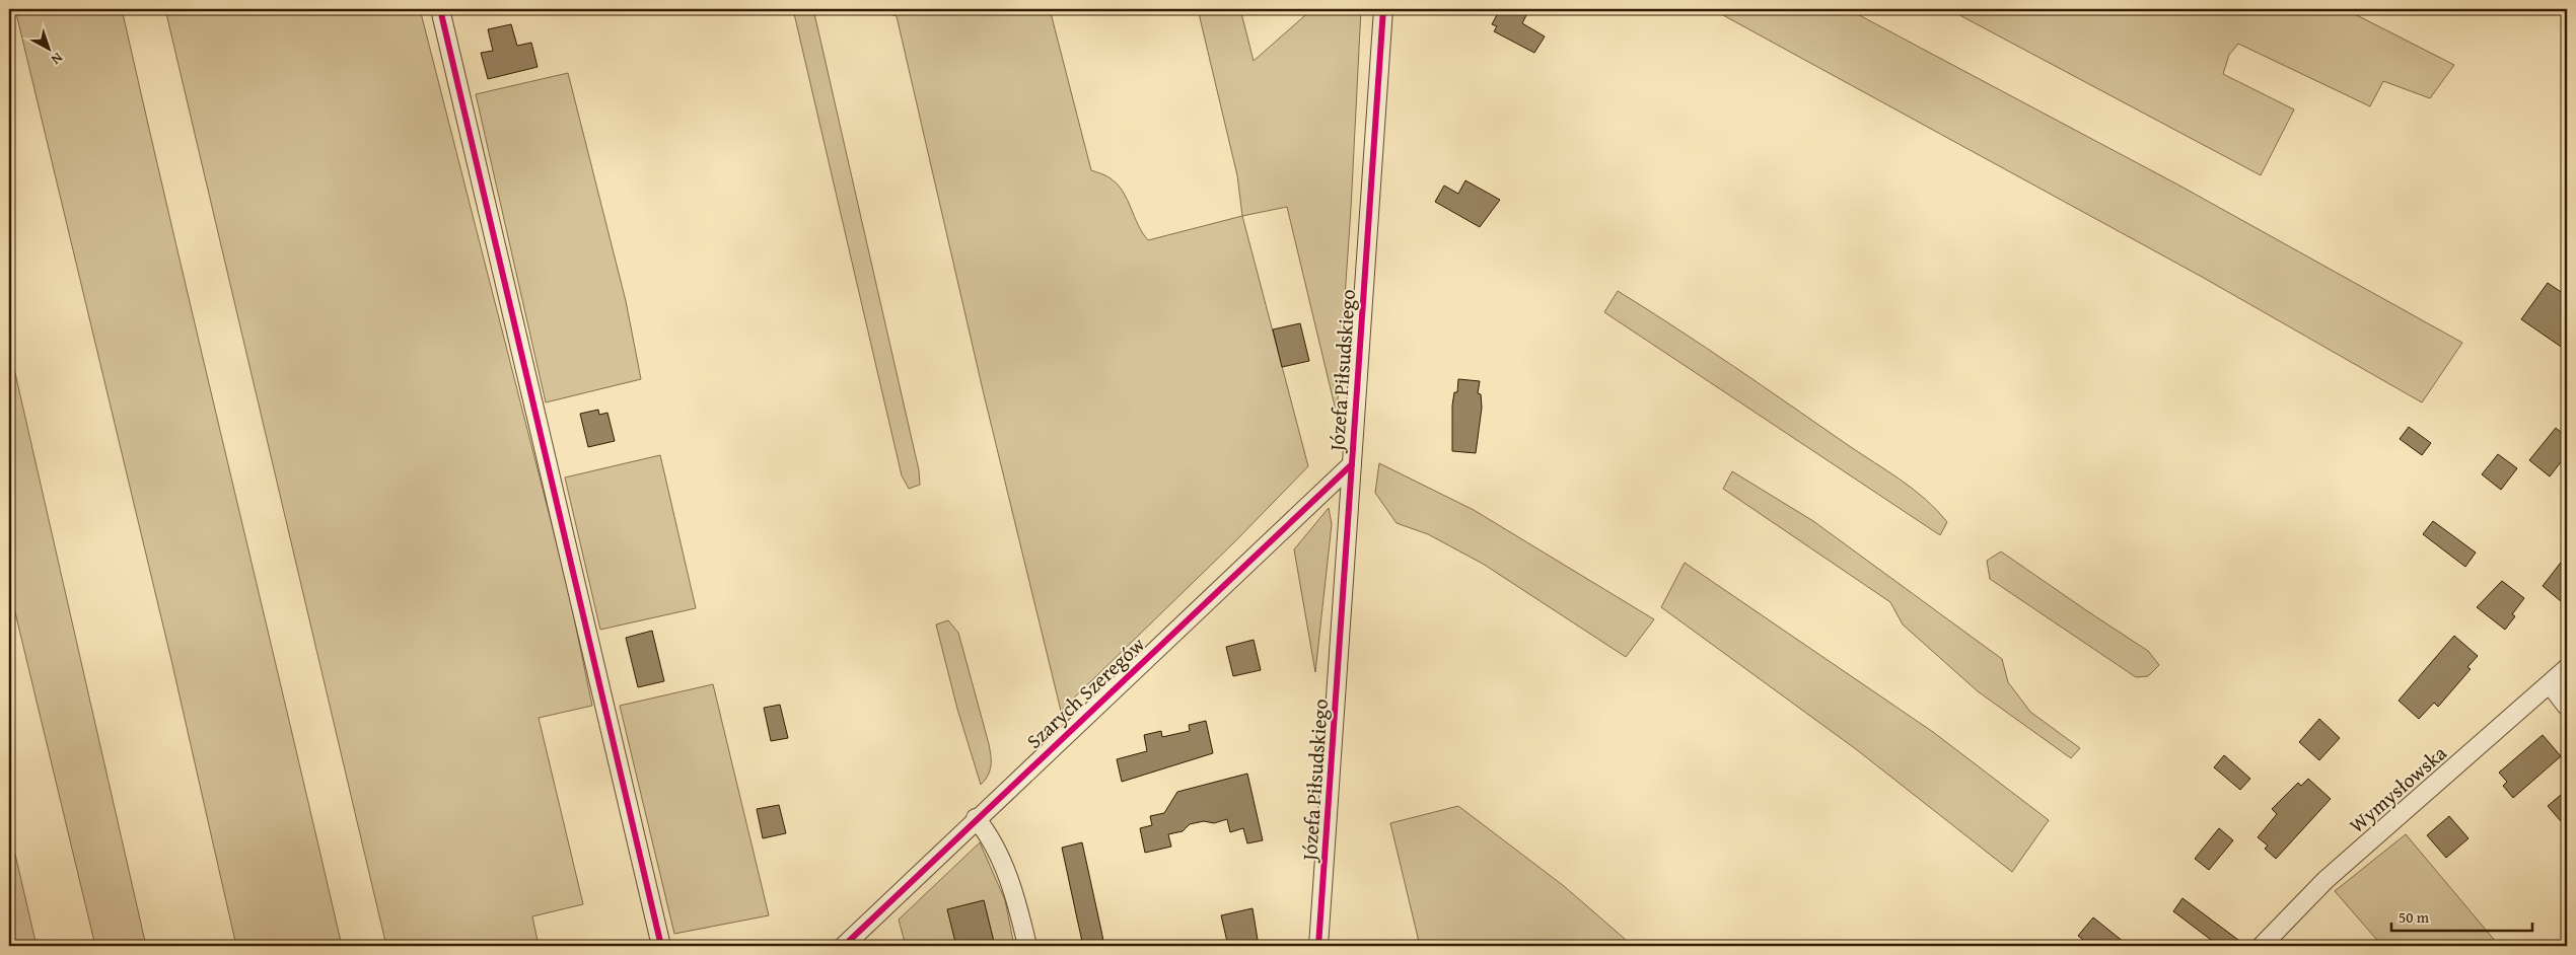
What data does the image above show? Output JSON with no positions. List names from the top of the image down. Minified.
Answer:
{"streets":{"street":["Józefa Piłsudskiego","Szarych Szeregów","Wymysłowska"]},"crossings":[["Józefa Piłsudskiego","Szarych Szeregów"]],"scale_bar":"50 m","north":"bottom right"}
